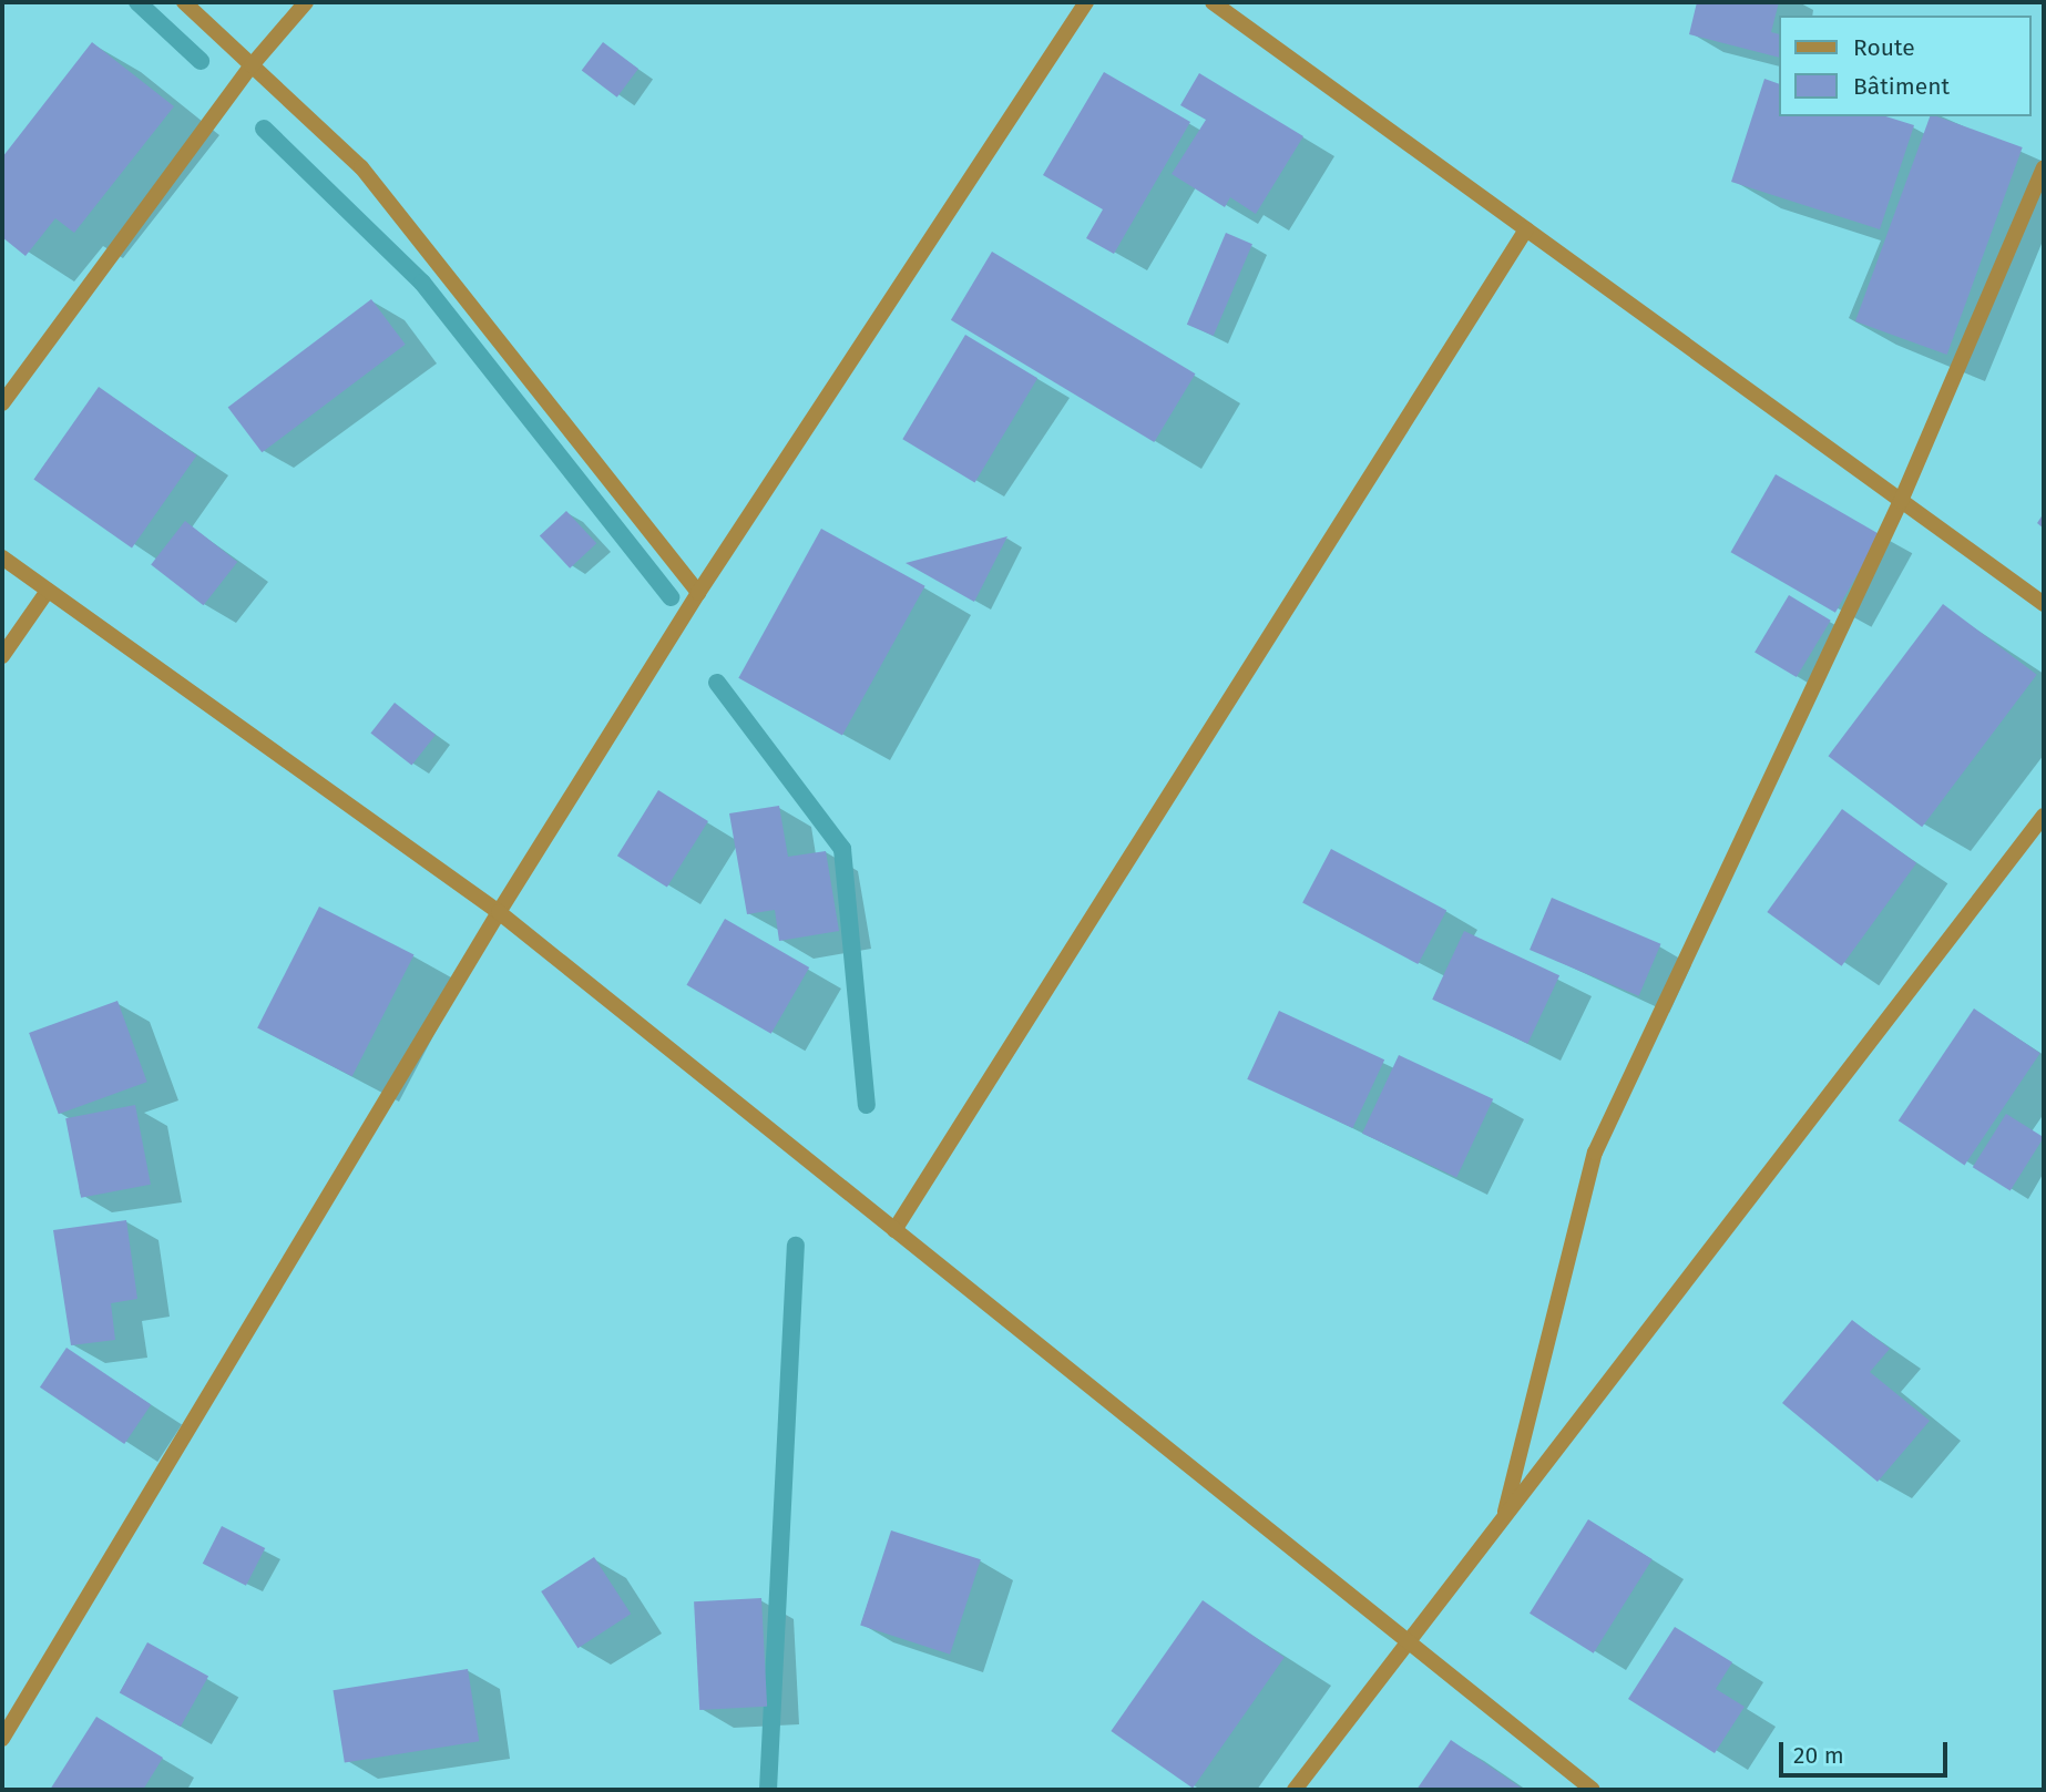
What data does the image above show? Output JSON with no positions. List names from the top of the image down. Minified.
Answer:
{"legend":["Route","Bâtiment"],"scale_bar":"20 m"}
